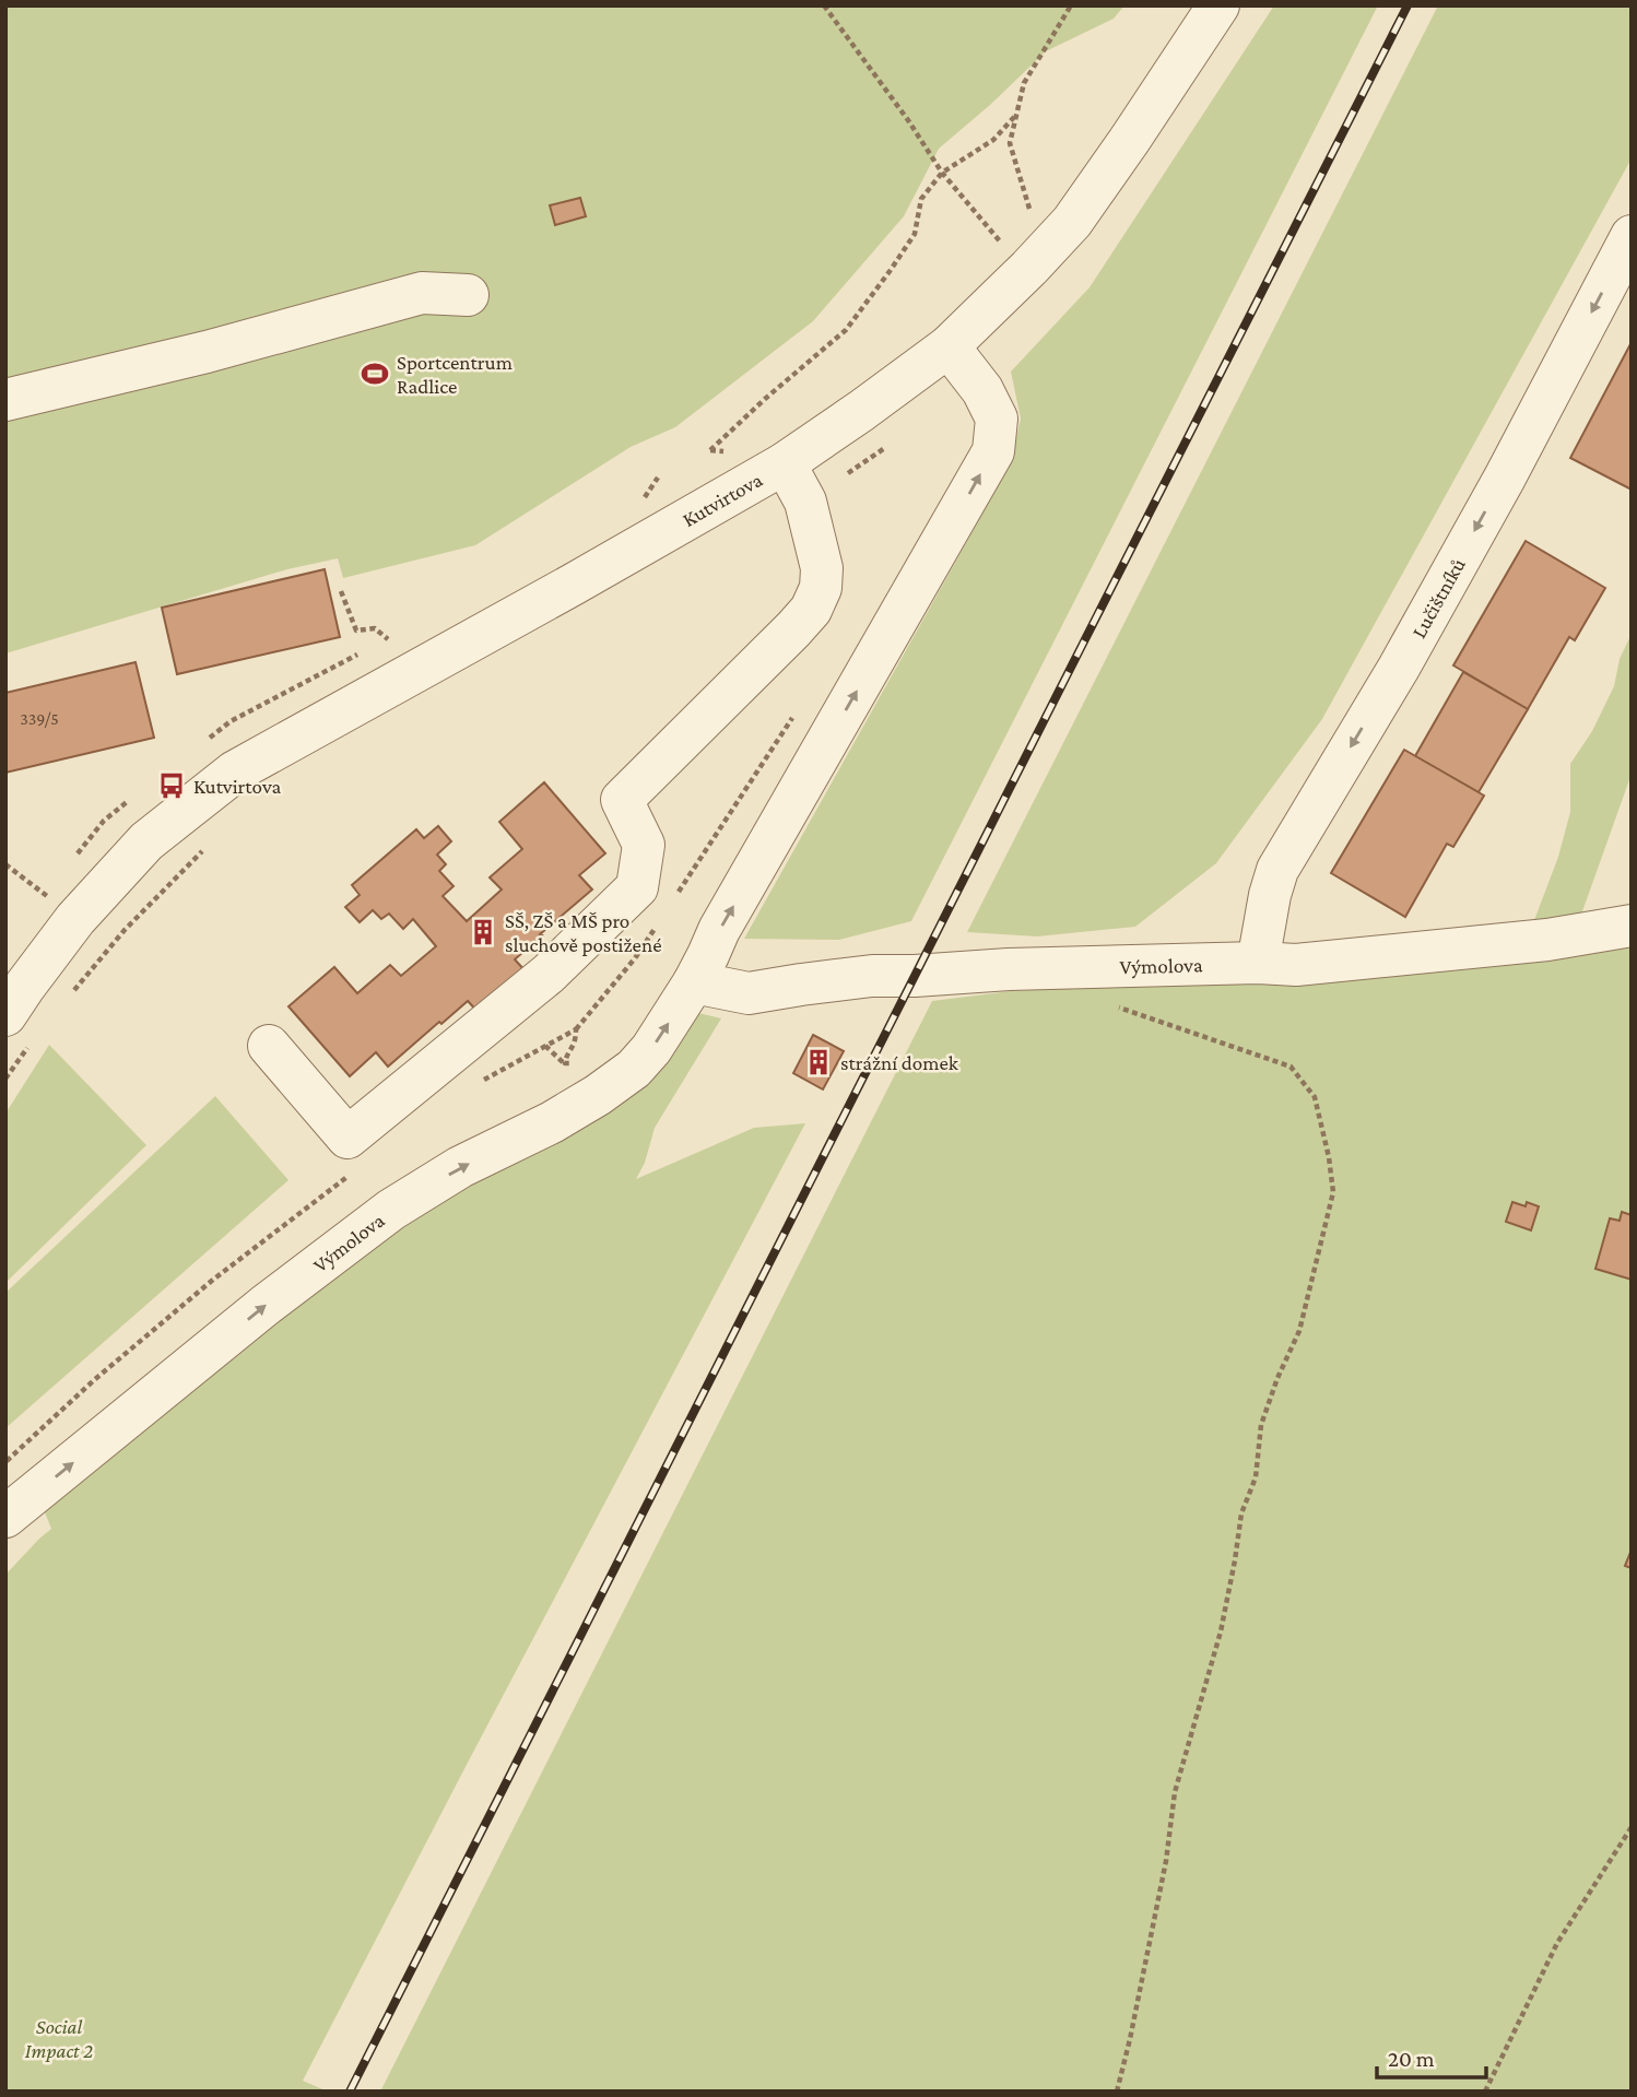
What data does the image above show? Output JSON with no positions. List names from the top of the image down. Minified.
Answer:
{"streets":{"street":["Kutvirtova","Lučištníků","Výmolova"]},"crossings":[["Kutvirtova","Výmolova"],["Lučištníků","Výmolova"]],"one_way":["Lučištníků","Výmolova"],"parks":["Social Impact 2"],"places":{"sports":["Sportcentrum Radlice"],"bus stop":["Kutvirtova"],"building":["SŠ, ZŠ a MŠ pro sluchově postižené","strážní domek"]},"house_numbers":["339/5"],"scale_bar":"20 m"}
